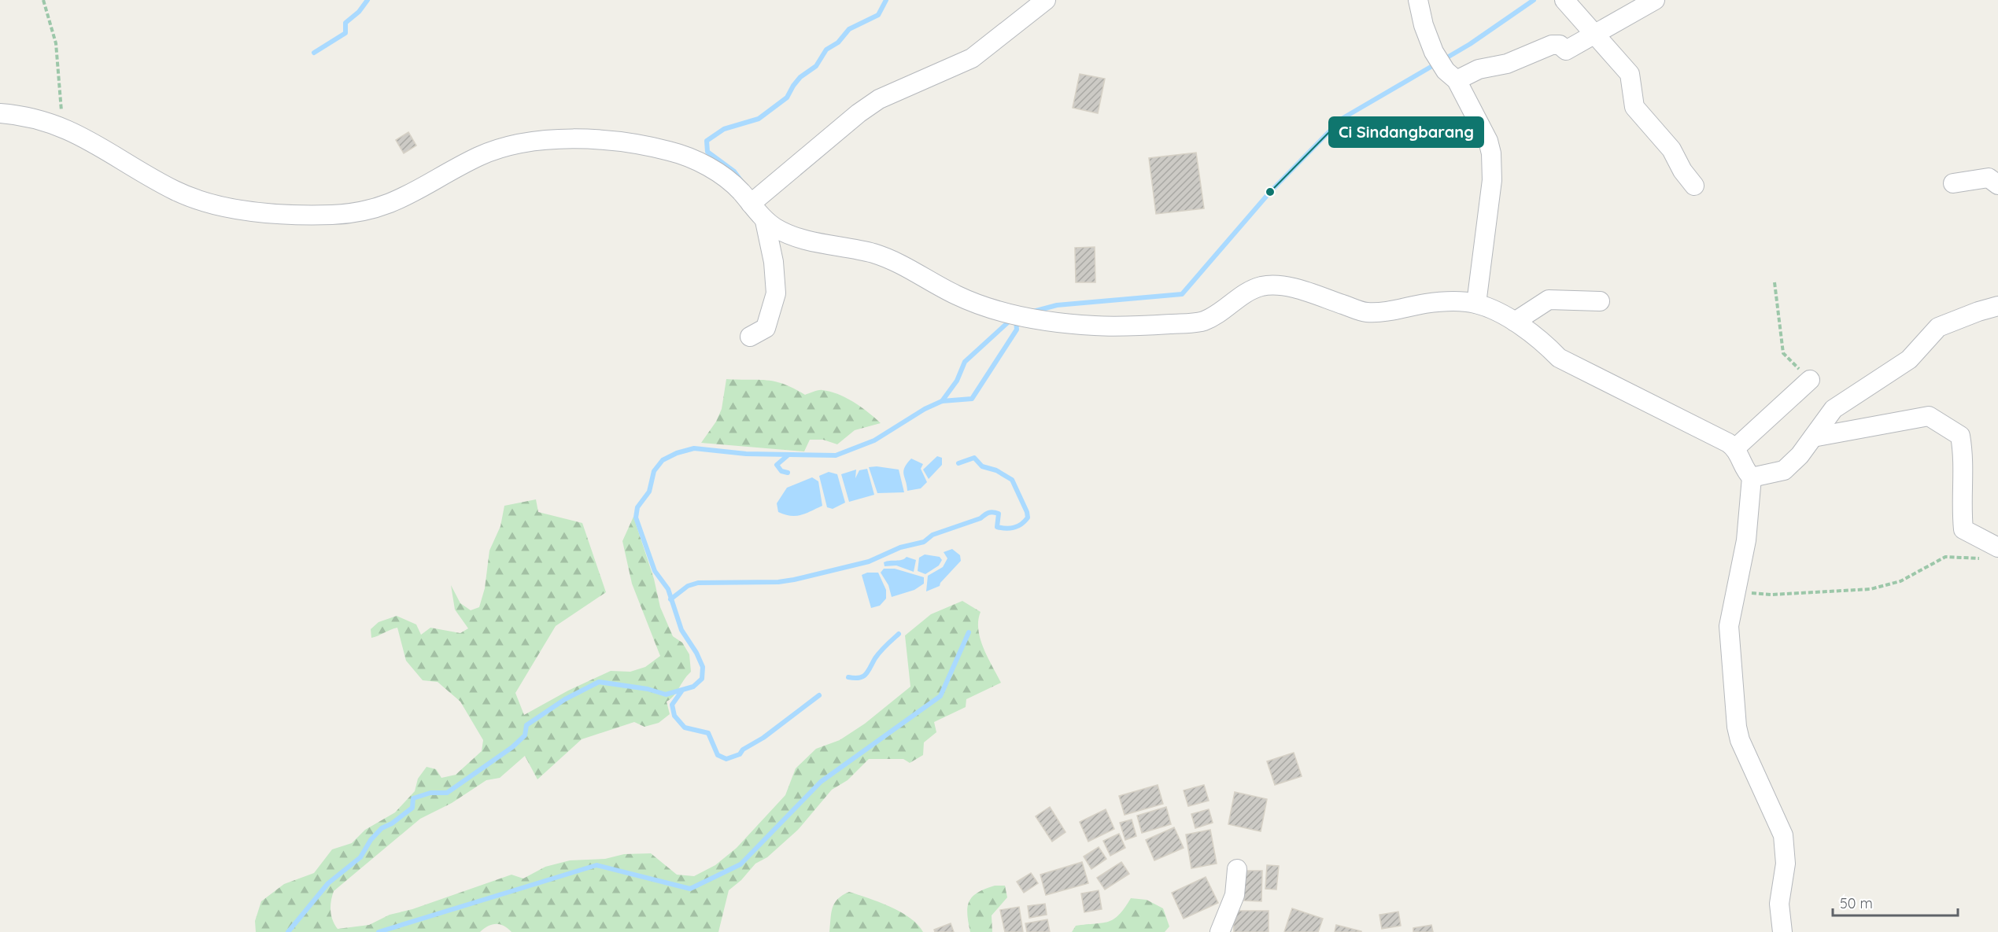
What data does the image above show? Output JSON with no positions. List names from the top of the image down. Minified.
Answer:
{"places":["Ci Sindangbarang"],"scale_bar":"50 m"}
